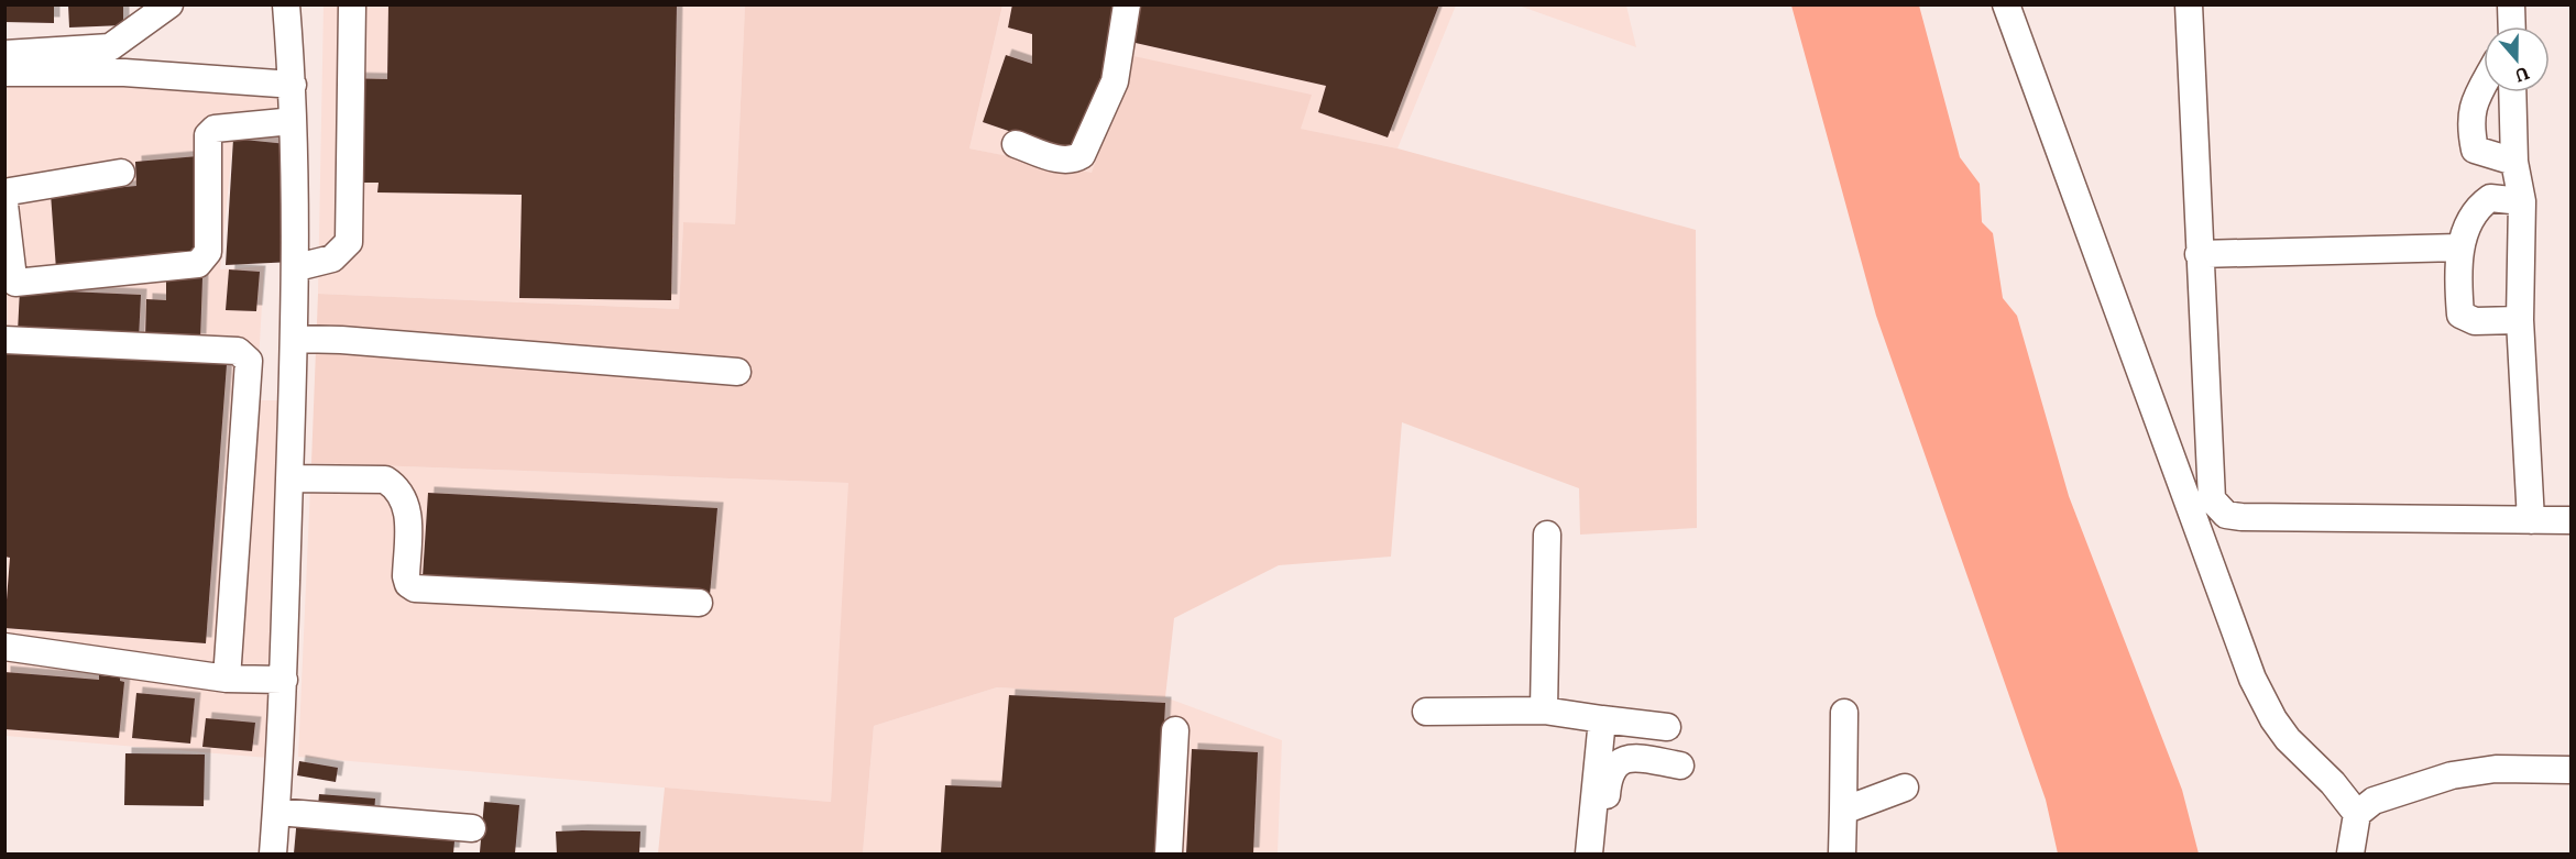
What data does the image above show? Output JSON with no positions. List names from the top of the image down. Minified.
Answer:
{"north":"bottom"}
